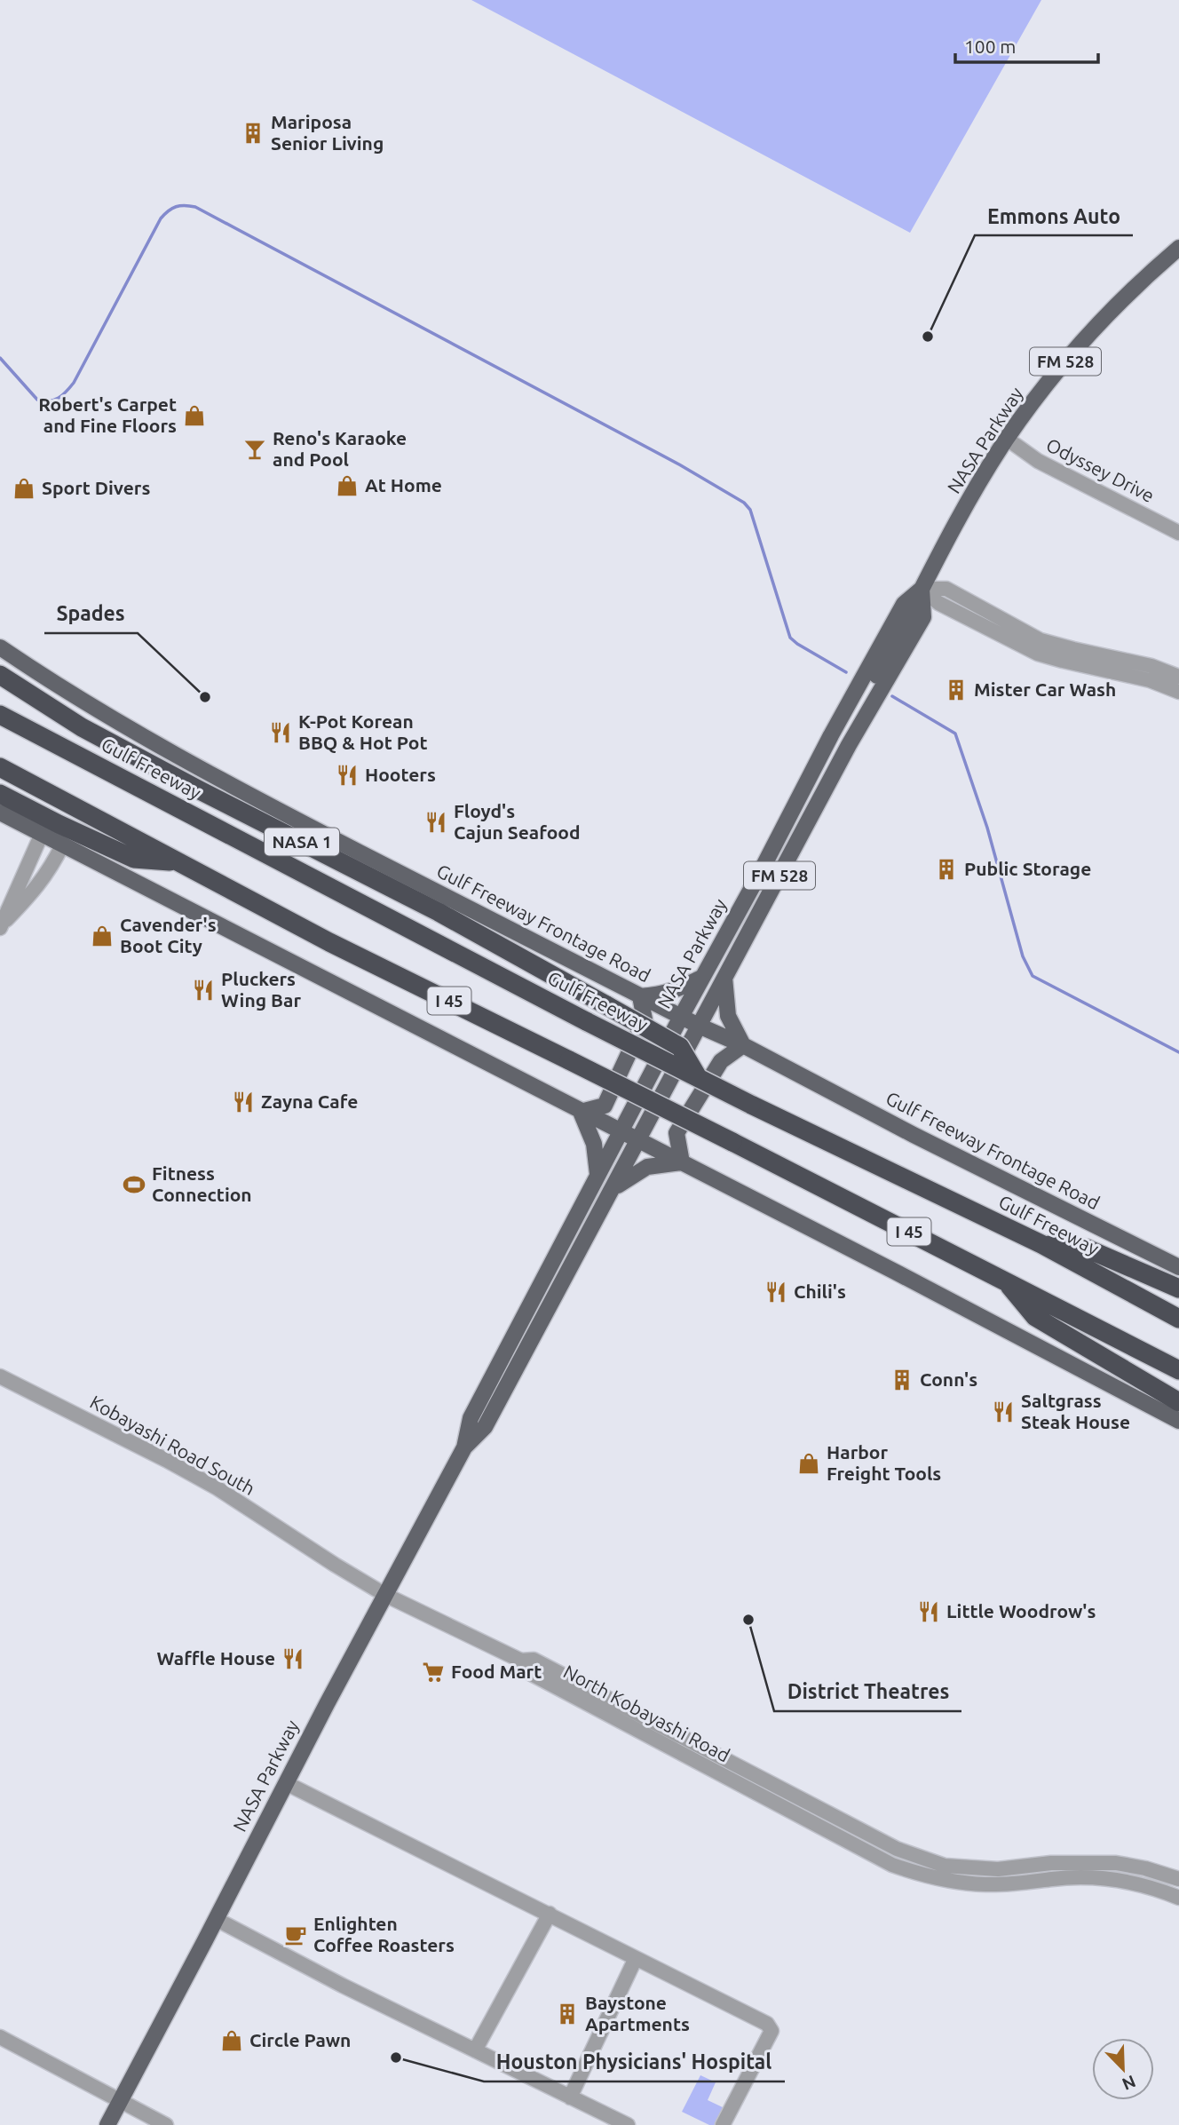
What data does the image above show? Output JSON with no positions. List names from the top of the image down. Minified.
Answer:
{"streets":{"highway":["Gulf Freeway","NASA 1","I 45"],"main road":["FM 528","NASA Parkway","Gulf Freeway Frontage Road"],"street":["Odyssey Drive","Kobayashi Road South","North Kobayashi Road"]},"crossings":[["NASA Parkway","Odyssey Drive"],["NASA Parkway","Gulf Freeway Frontage Road"],["NASA Parkway","Kobayashi Road South"],["NASA Parkway","North Kobayashi Road"],["Gulf Freeway","NASA 1"],["Kobayashi Road South","North Kobayashi Road"]],"places":{"building":["Mariposa Senior Living","Mister Car Wash","Public Storage","Conn's","Baystone Apartments"],"other":["Emmons Auto","Spades","District Theatres","Houston Physicians' Hospital"],"shop":["Robert's Carpet and Fine Floors","At Home","Sport Divers","Cavender's Boot City","Harbor Freight Tools","Circle Pawn"],"bar":["Reno's Karaoke and Pool"],"restaurant":["K-Pot Korean BBQ & Hot Pot","Hooters","Floyd's Cajun Seafood","Pluckers Wing Bar","Zayna Cafe","Chili's","Saltgrass Steak House","Little Woodrow's","Waffle House"],"sports":["Fitness Connection"],"supermarket":["Food Mart"],"cafe":["Enlighten Coffee Roasters"]},"scale_bar":"100 m","north":"bottom right"}
